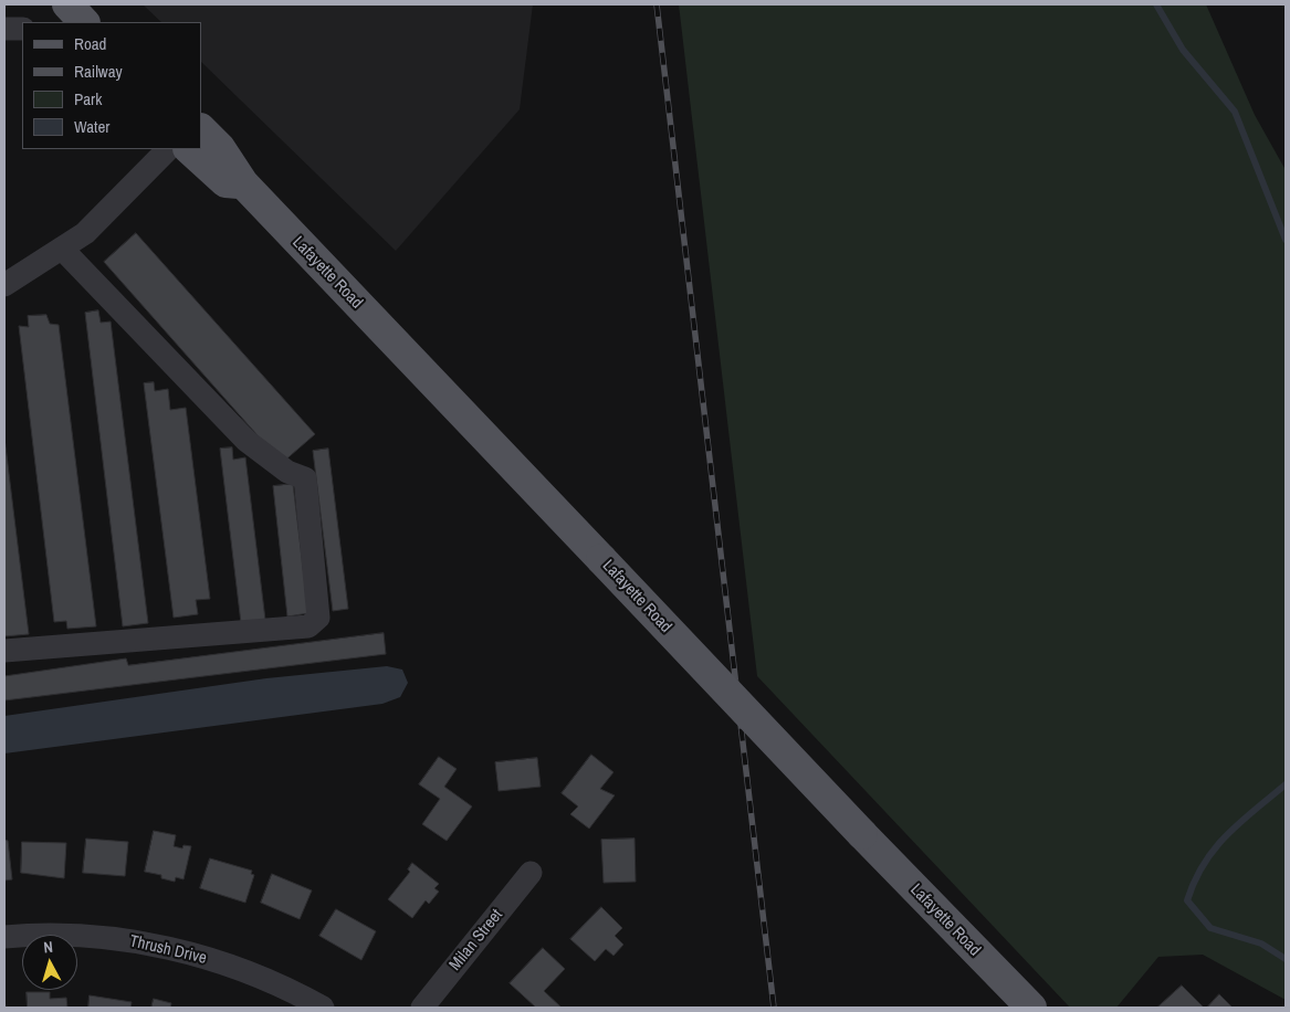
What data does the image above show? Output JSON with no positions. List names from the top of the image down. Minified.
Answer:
{"streets":{"main road":["Lafayette Road"],"street":["Milan Street","Thrush Drive"]},"legend":["Road","Railway","Park","Water"],"north":"top"}
